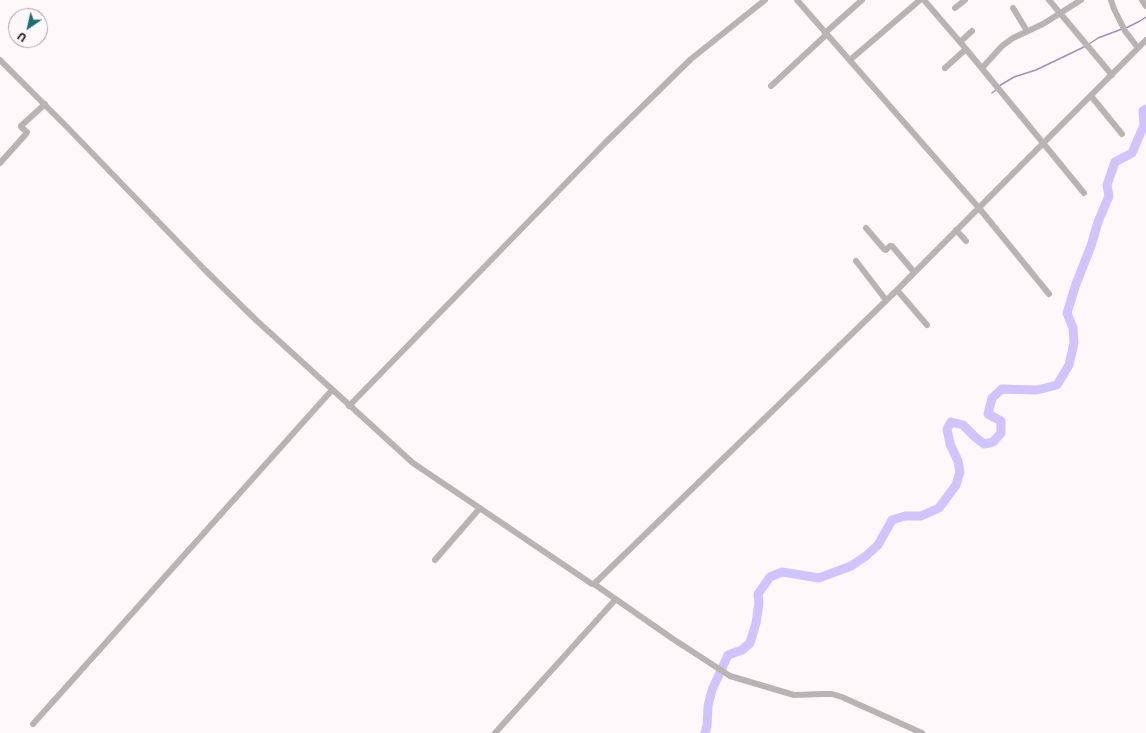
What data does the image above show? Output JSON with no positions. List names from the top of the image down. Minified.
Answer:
{"north":"bottom left"}
